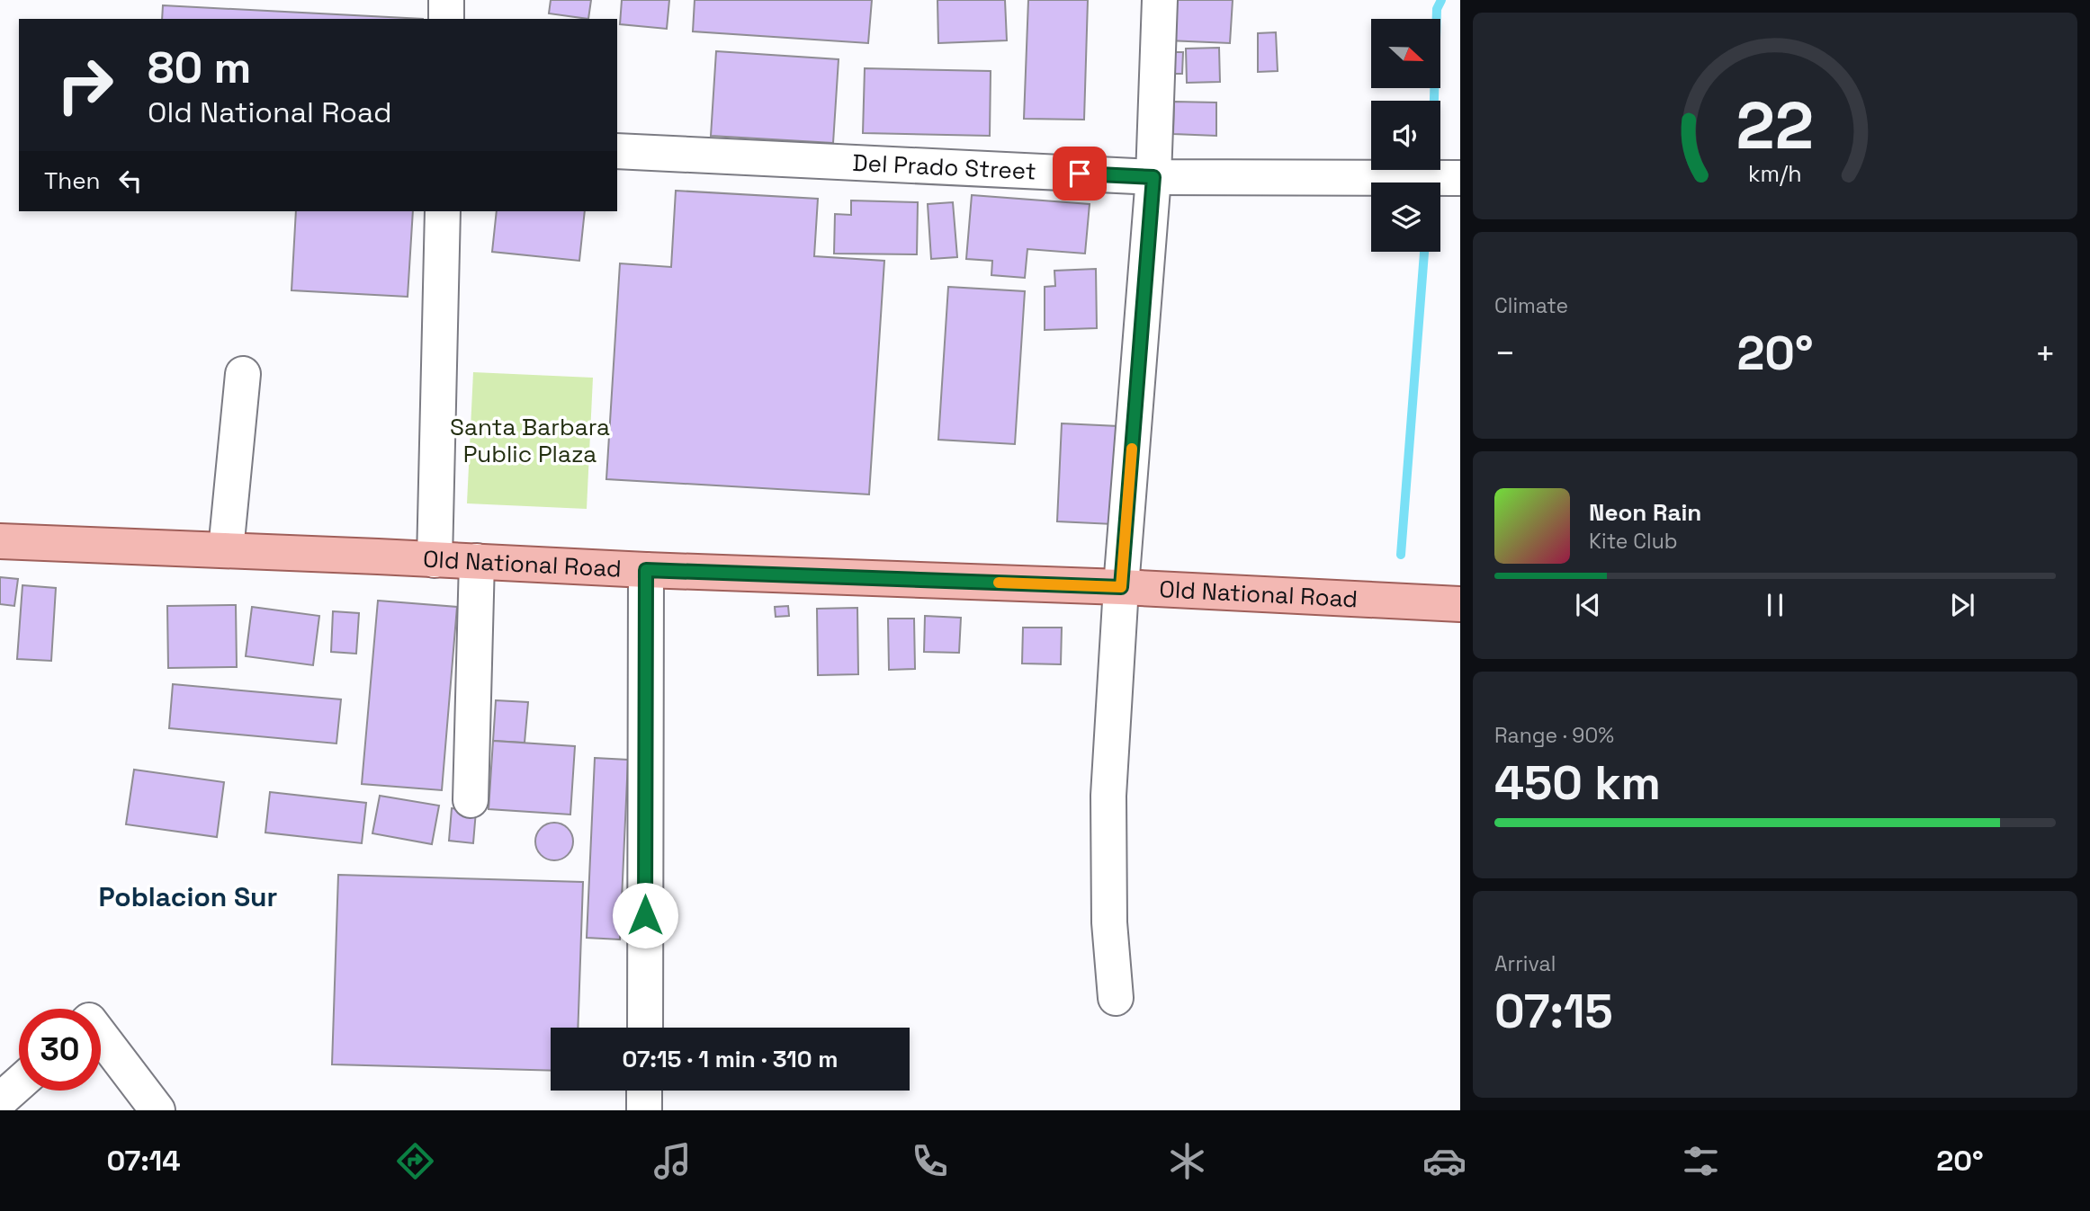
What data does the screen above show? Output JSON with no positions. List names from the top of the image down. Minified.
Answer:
{"streets":{"main road":["Old National Road"],"street":["Del Prado Street"]},"districts":["Poblacion Sur"],"parks":["Santa Barbara Public Plaza"],"north":"right","page":{"turn":["80 m","Old National Road"],"then":"Then","tile":["Climate",["Range · 90%","450 km"],["Arrival","07:15"]],"heat":["−","20°","+"],"song":["Neon Rain","Kite Club"],"limit":"30","trip":"07:15 · 1 min · 310 m","tabs":["07:14","20°"],"gauge":["22","km/h"]}}
